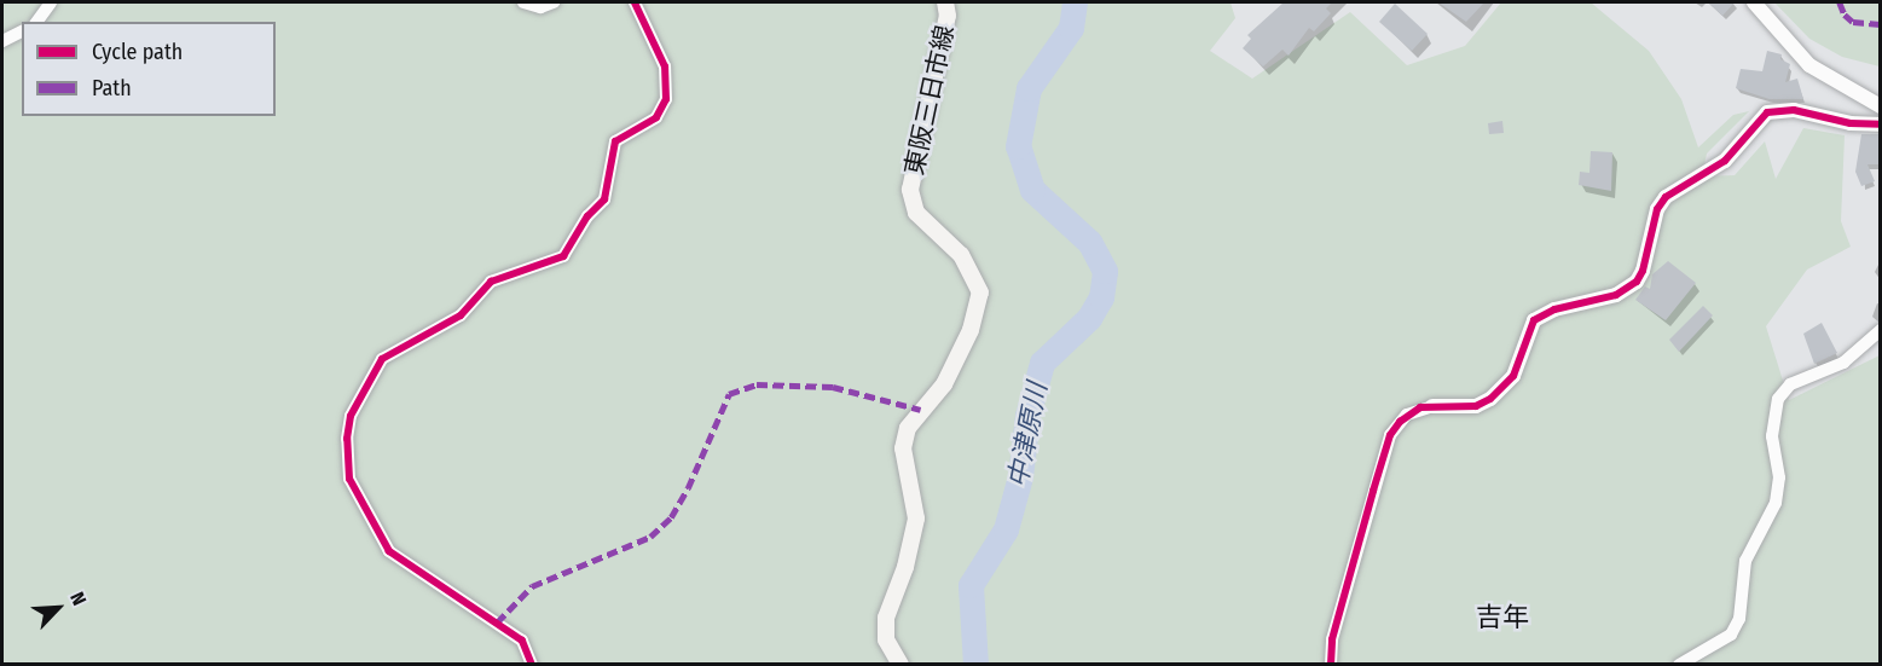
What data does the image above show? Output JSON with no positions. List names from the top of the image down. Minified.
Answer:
{"streets":{"main road":["東阪三日市線"]},"districts":["吉年"],"water":["中津原川"],"legend":["Cycle path","Path"],"north":"top right"}
